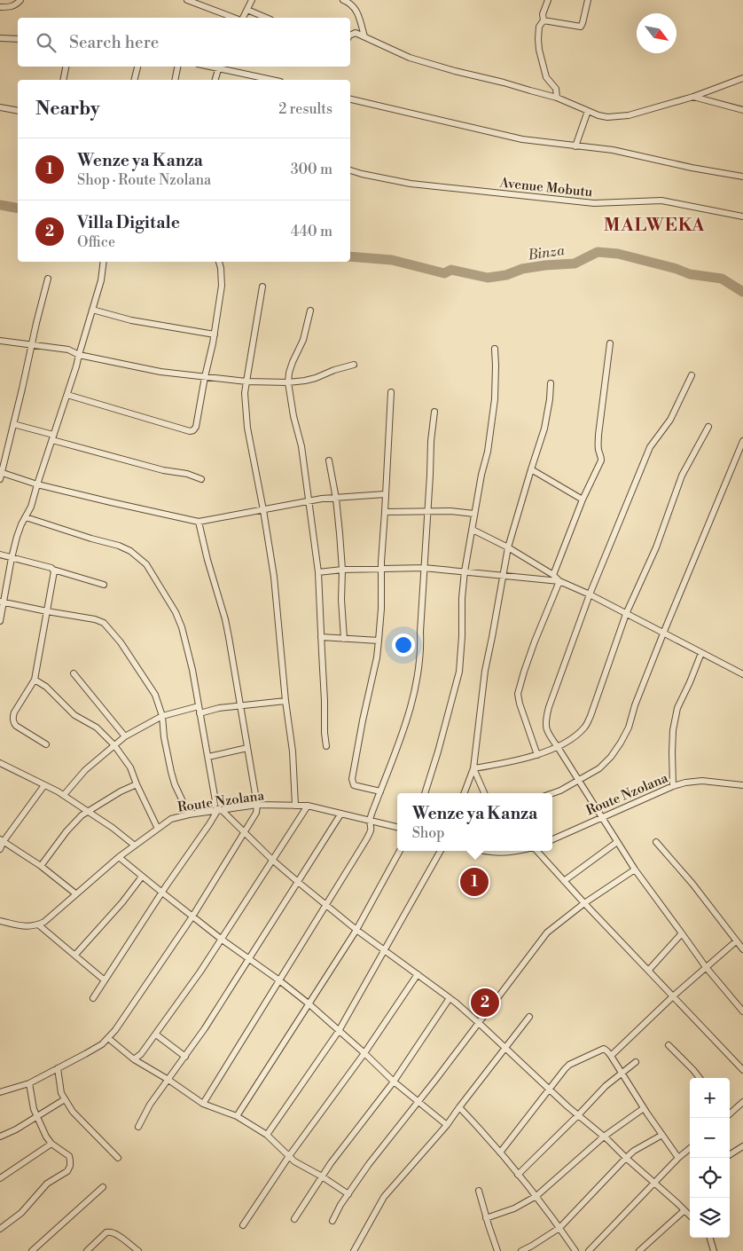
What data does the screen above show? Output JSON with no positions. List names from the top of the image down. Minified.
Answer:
{"streets":{"street":["Avenue Mobutu","Route Nzolana"]},"districts":["MALWEKA"],"water":["Binza"],"north":"bottom right","page":{"search":"Search here","heading":["Nearby","2 results"],"list":[{"mark":"1","name":"Wenze ya Kanza","note":"Shop · Route Nzolana","value":"300 m"},{"mark":"2","name":"Villa Digitale","note":"Office","value":"440 m"}],"popup":["Wenze ya Kanza","Shop"],"pins":["1","2"],"map_buttons":["+","−"]}}
